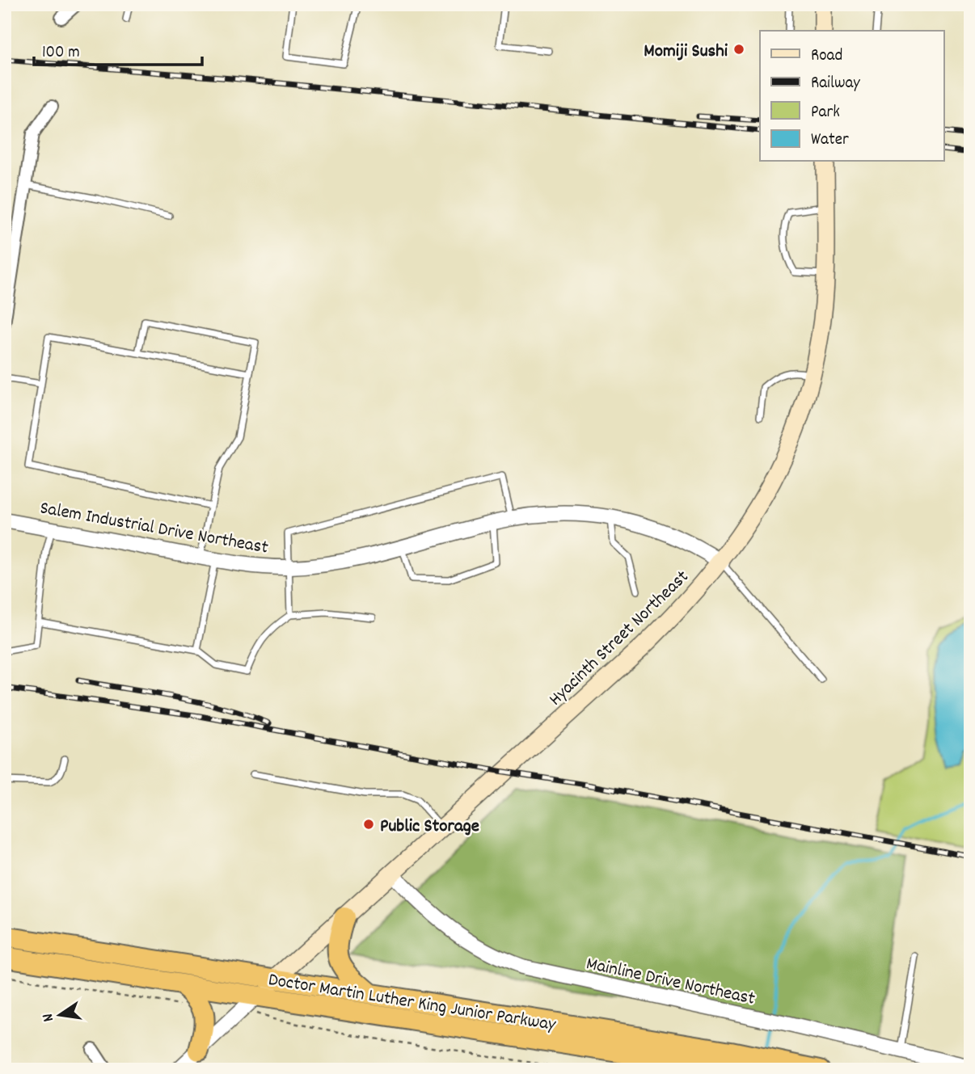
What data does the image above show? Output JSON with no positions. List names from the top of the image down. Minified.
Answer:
{"streets":{"highway":["Doctor Martin Luther King Junior Parkway"],"main road":["Hyacinth Street Northeast"],"street":["Salem Industrial Drive Northeast","Mainline Drive Northeast"]},"crossings":[["Salem Industrial Drive Northeast","Hyacinth Street Northeast"],["Hyacinth Street Northeast","Mainline Drive Northeast"],["Hyacinth Street Northeast","Doctor Martin Luther King Junior Parkway"]],"places":["Momiji Sushi","Public Storage"],"legend":["Road","Railway","Park","Water"],"scale_bar":"100 m","north":"left"}
